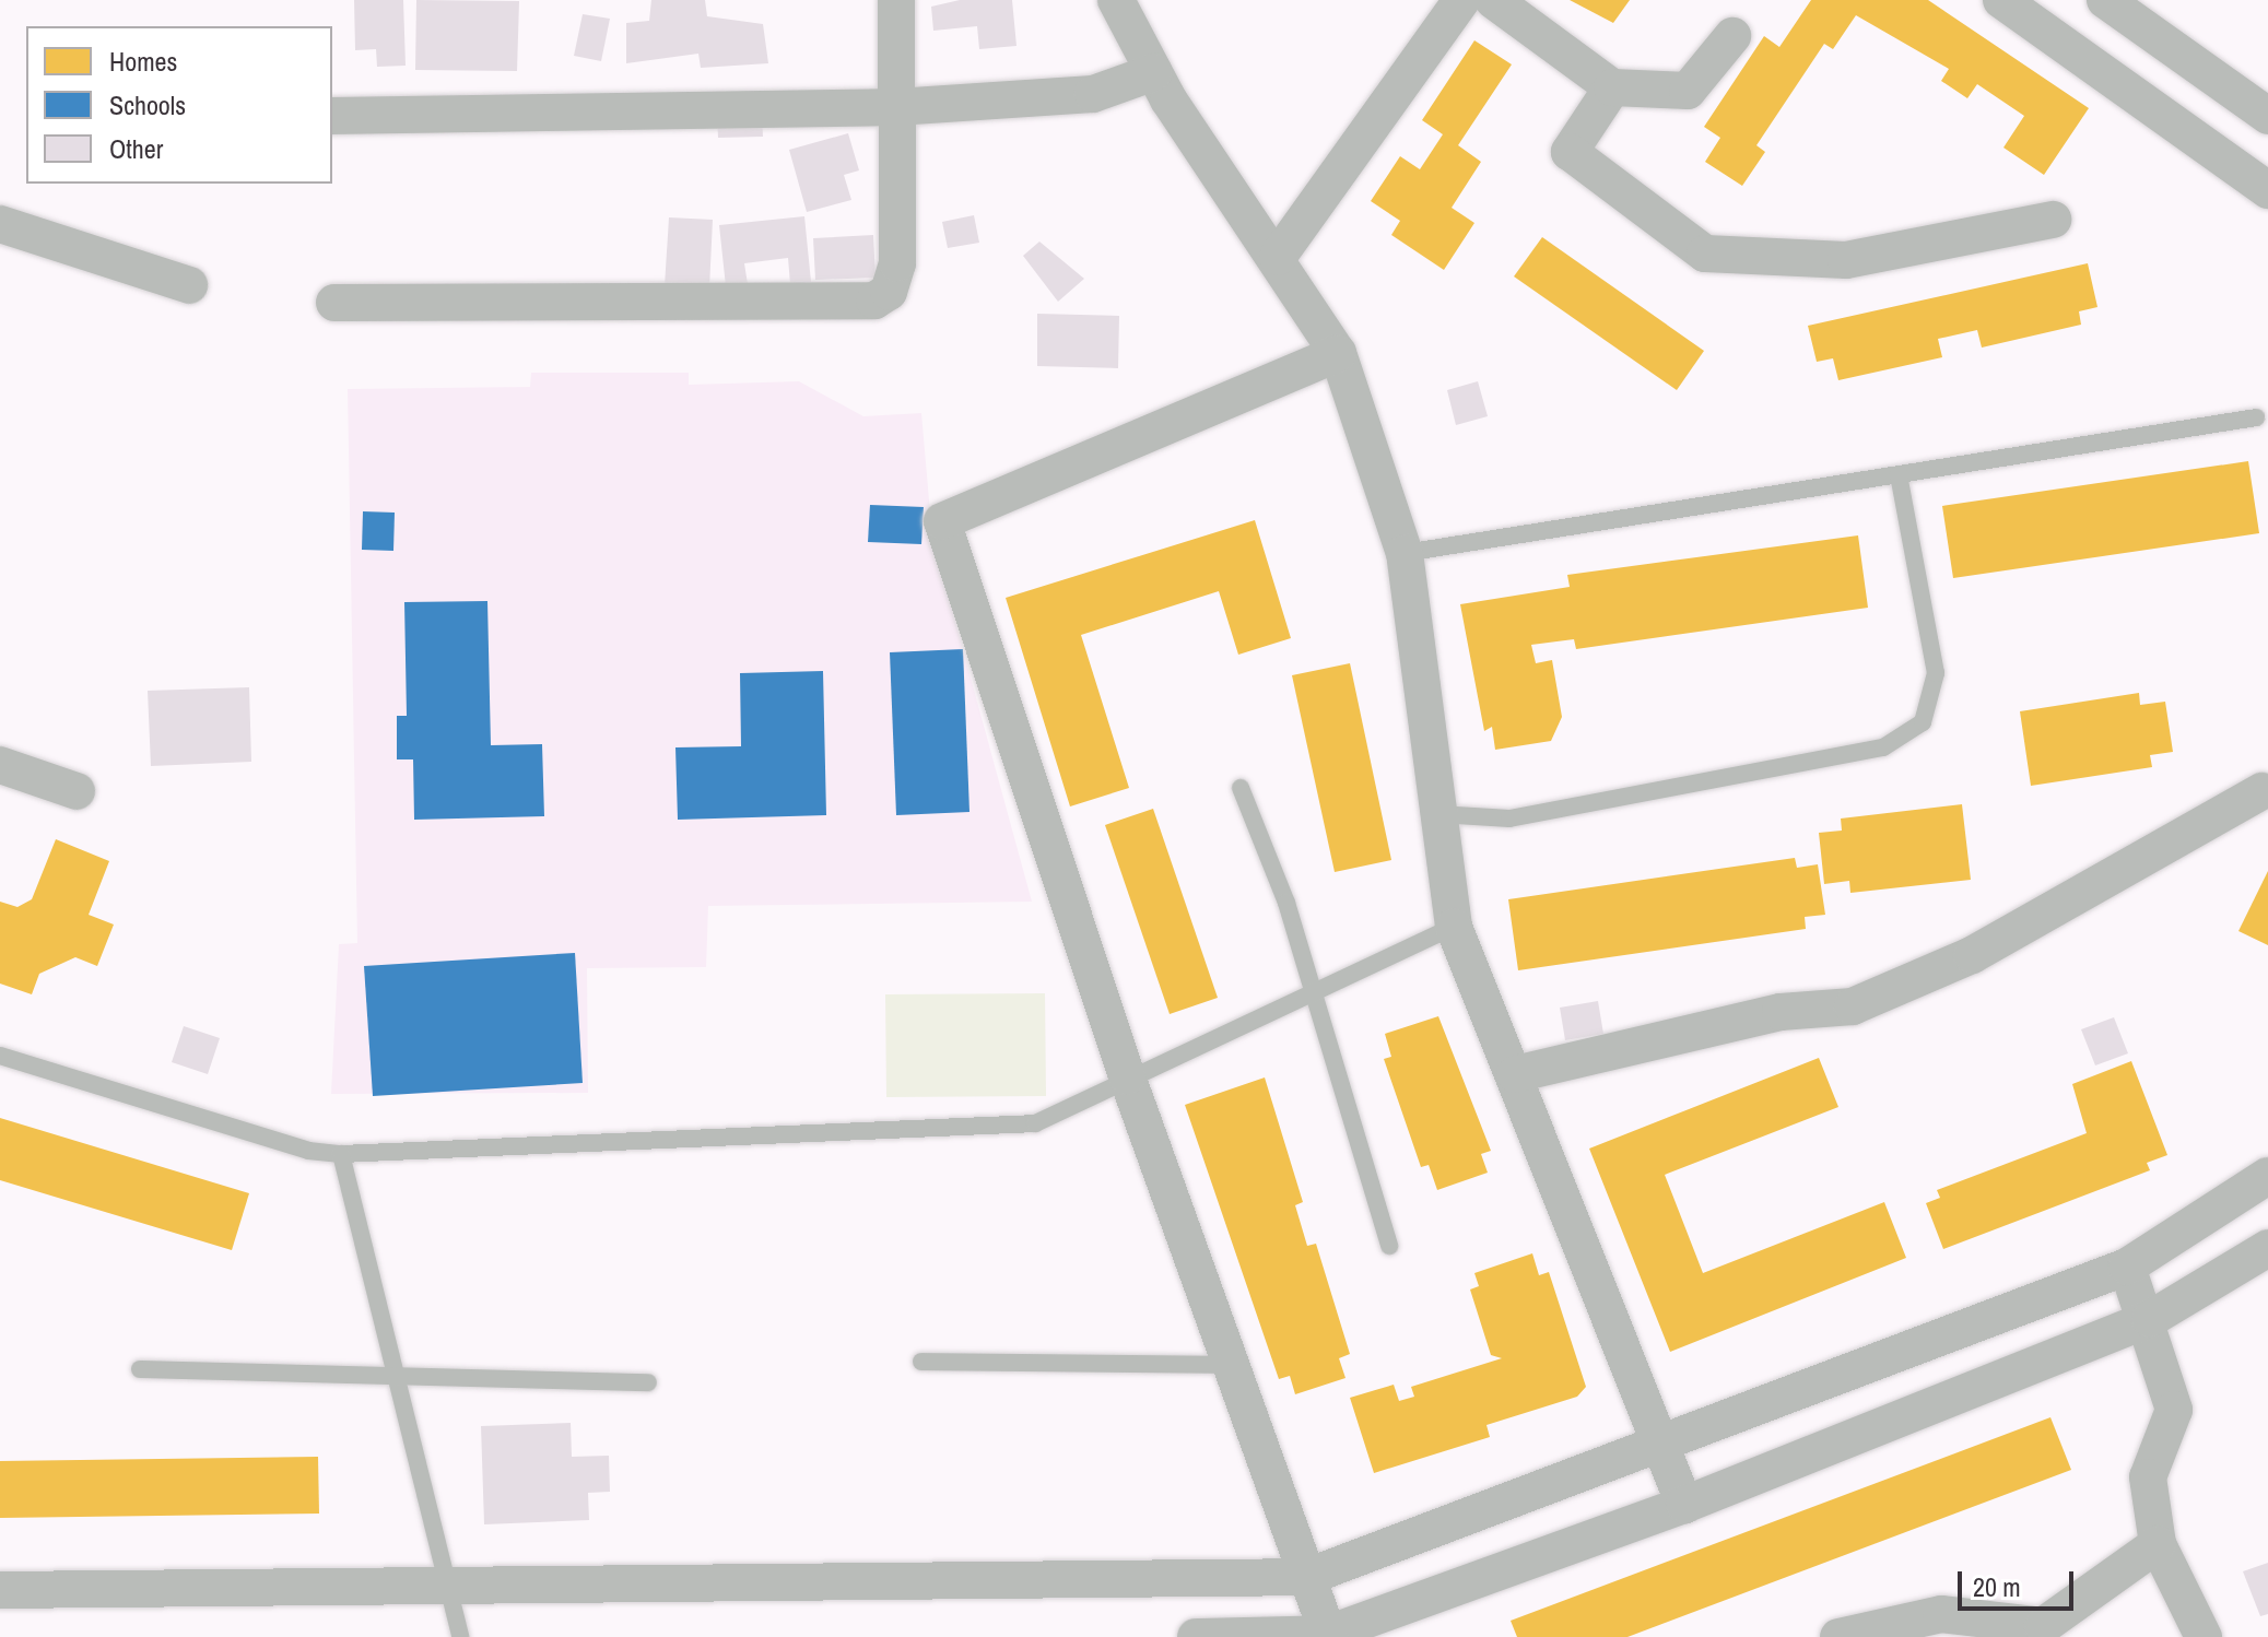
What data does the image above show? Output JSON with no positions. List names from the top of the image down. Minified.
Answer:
{"legend":["Homes","Schools","Other"],"scale_bar":"20 m"}
